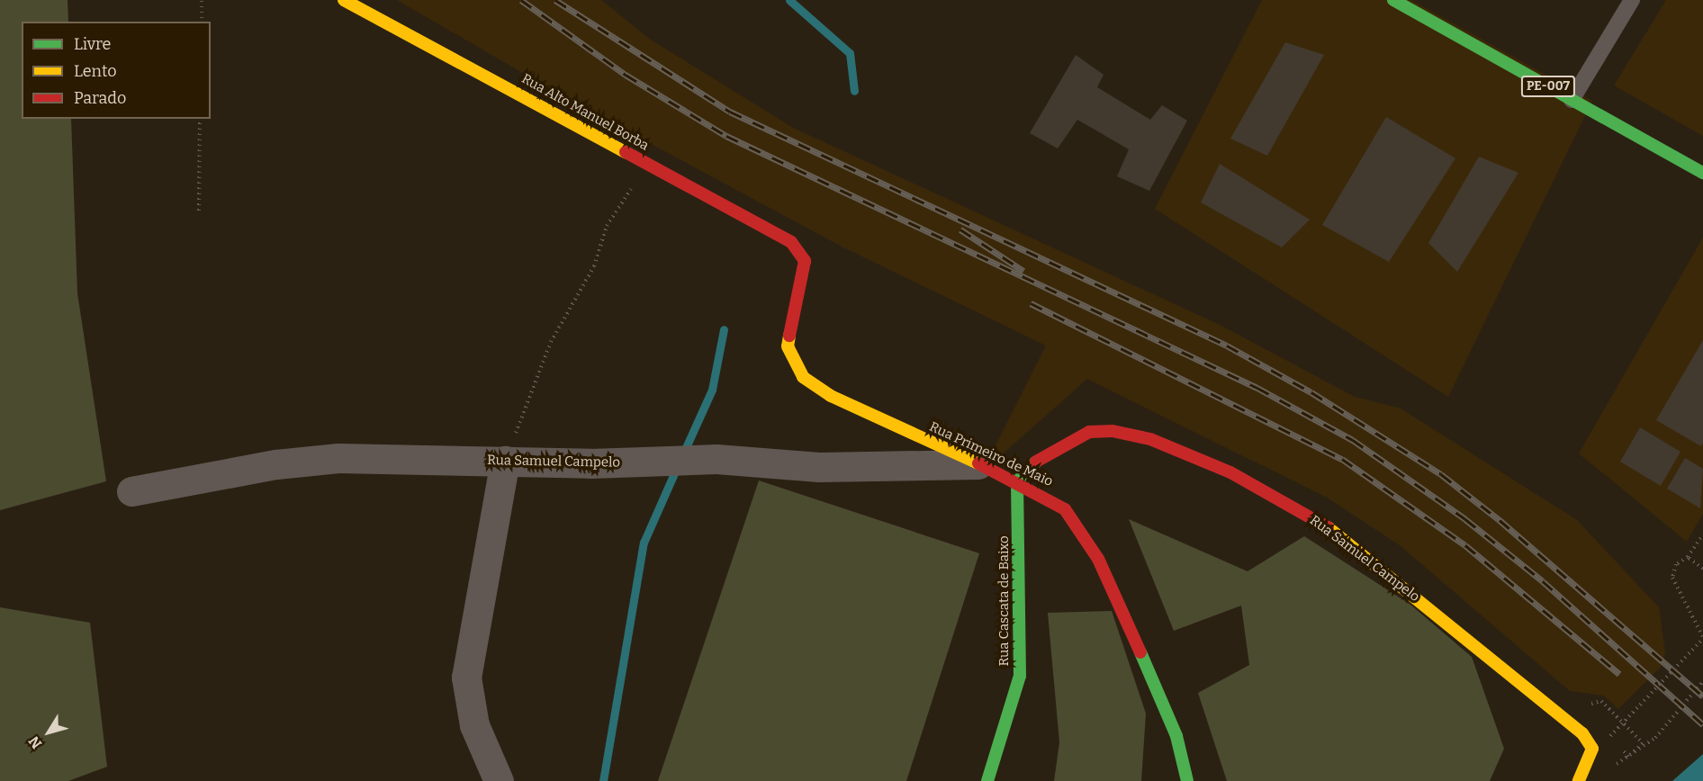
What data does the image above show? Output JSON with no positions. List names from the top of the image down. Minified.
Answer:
{"streets":{"street":["PE-007","Rua Alto Manuel Borba","Rua Primeiro de Maio","Rua Samuel Campelo","Rua Cascata de Baixo"]},"crossings":[["Rua Alto Manuel Borba","Rua Primeiro de Maio"],["Rua Primeiro de Maio","Rua Samuel Campelo"],["Rua Primeiro de Maio","Rua Cascata de Baixo"],["Rua Samuel Campelo","Rua Cascata de Baixo"]],"legend":["Livre","Lento","Parado"],"north":"bottom left"}
